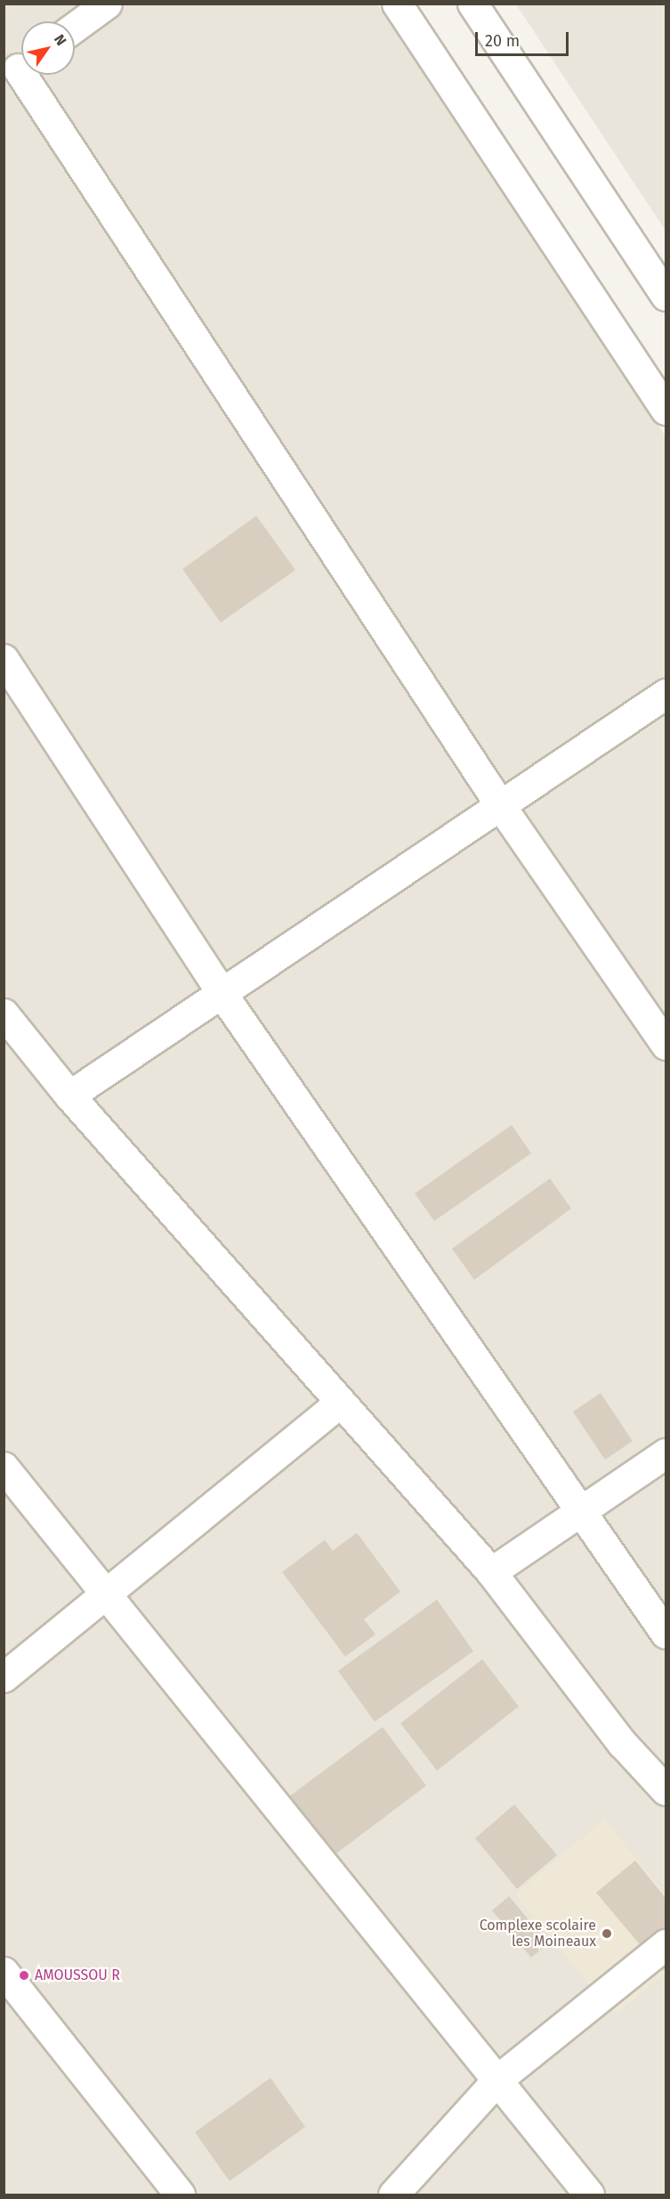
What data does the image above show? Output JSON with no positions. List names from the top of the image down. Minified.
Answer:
{"places":["Complexe scolaire les Moineaux","AMOUSSOU R"],"scale_bar":"20 m","north":"top right"}
